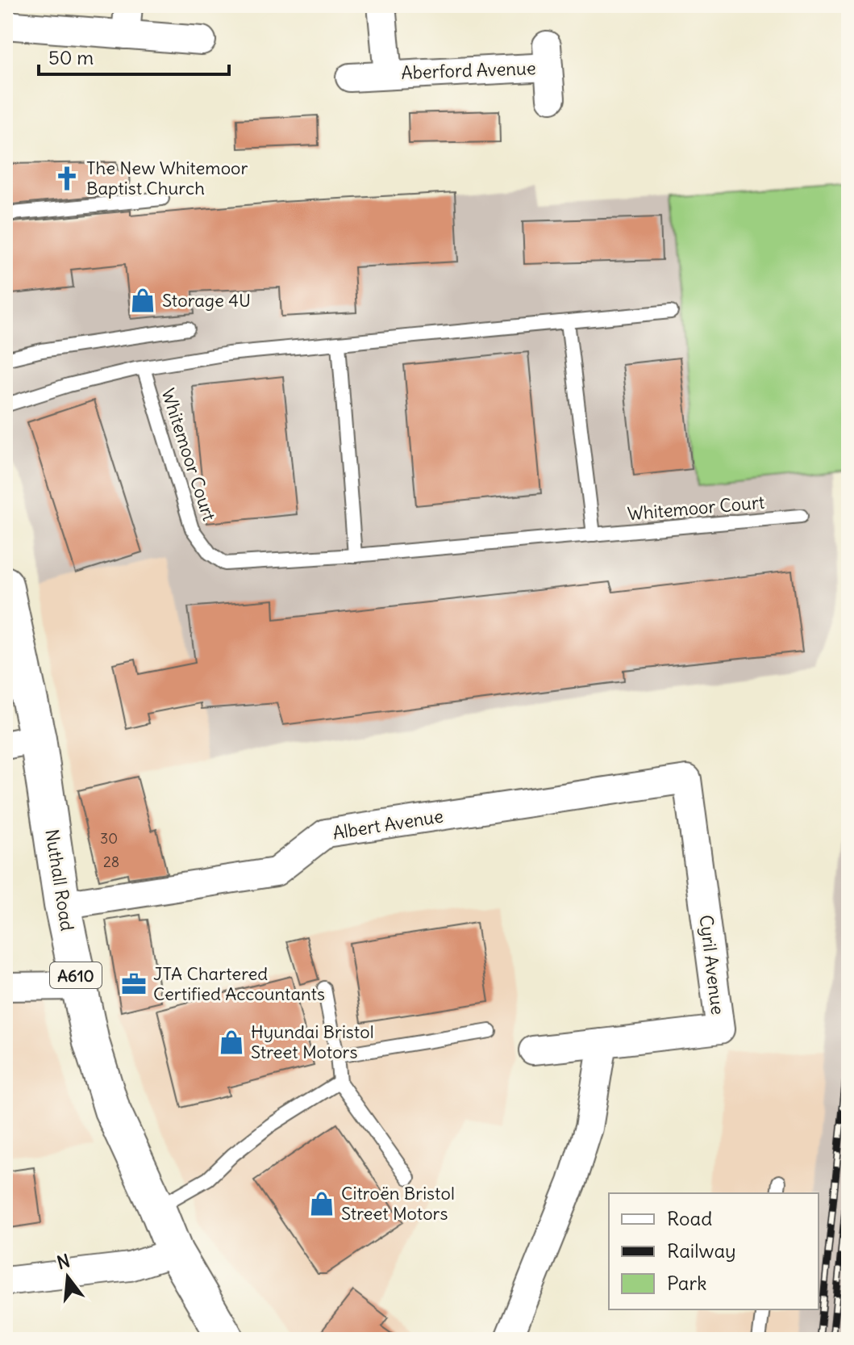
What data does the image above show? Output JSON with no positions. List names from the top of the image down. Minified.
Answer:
{"streets":{"main road":["Nuthall Road","A610"],"street":["Aberford Avenue","Albert Avenue","Cyril Avenue"],"lane":["Whitemoor Court"]},"crossings":[["Albert Avenue","Nuthall Road"],["Albert Avenue","Cyril Avenue"]],"places":{"church":["The New Whitemoor Baptist Church"],"shop":["Storage 4U","Hyundai Bristol Street Motors","Citroën Bristol Street Motors"],"office":["JTA Chartered Certified Accountants"]},"house_numbers":["30","28"],"legend":["Road","Railway","Park"],"scale_bar":"50 m","north":"top"}
